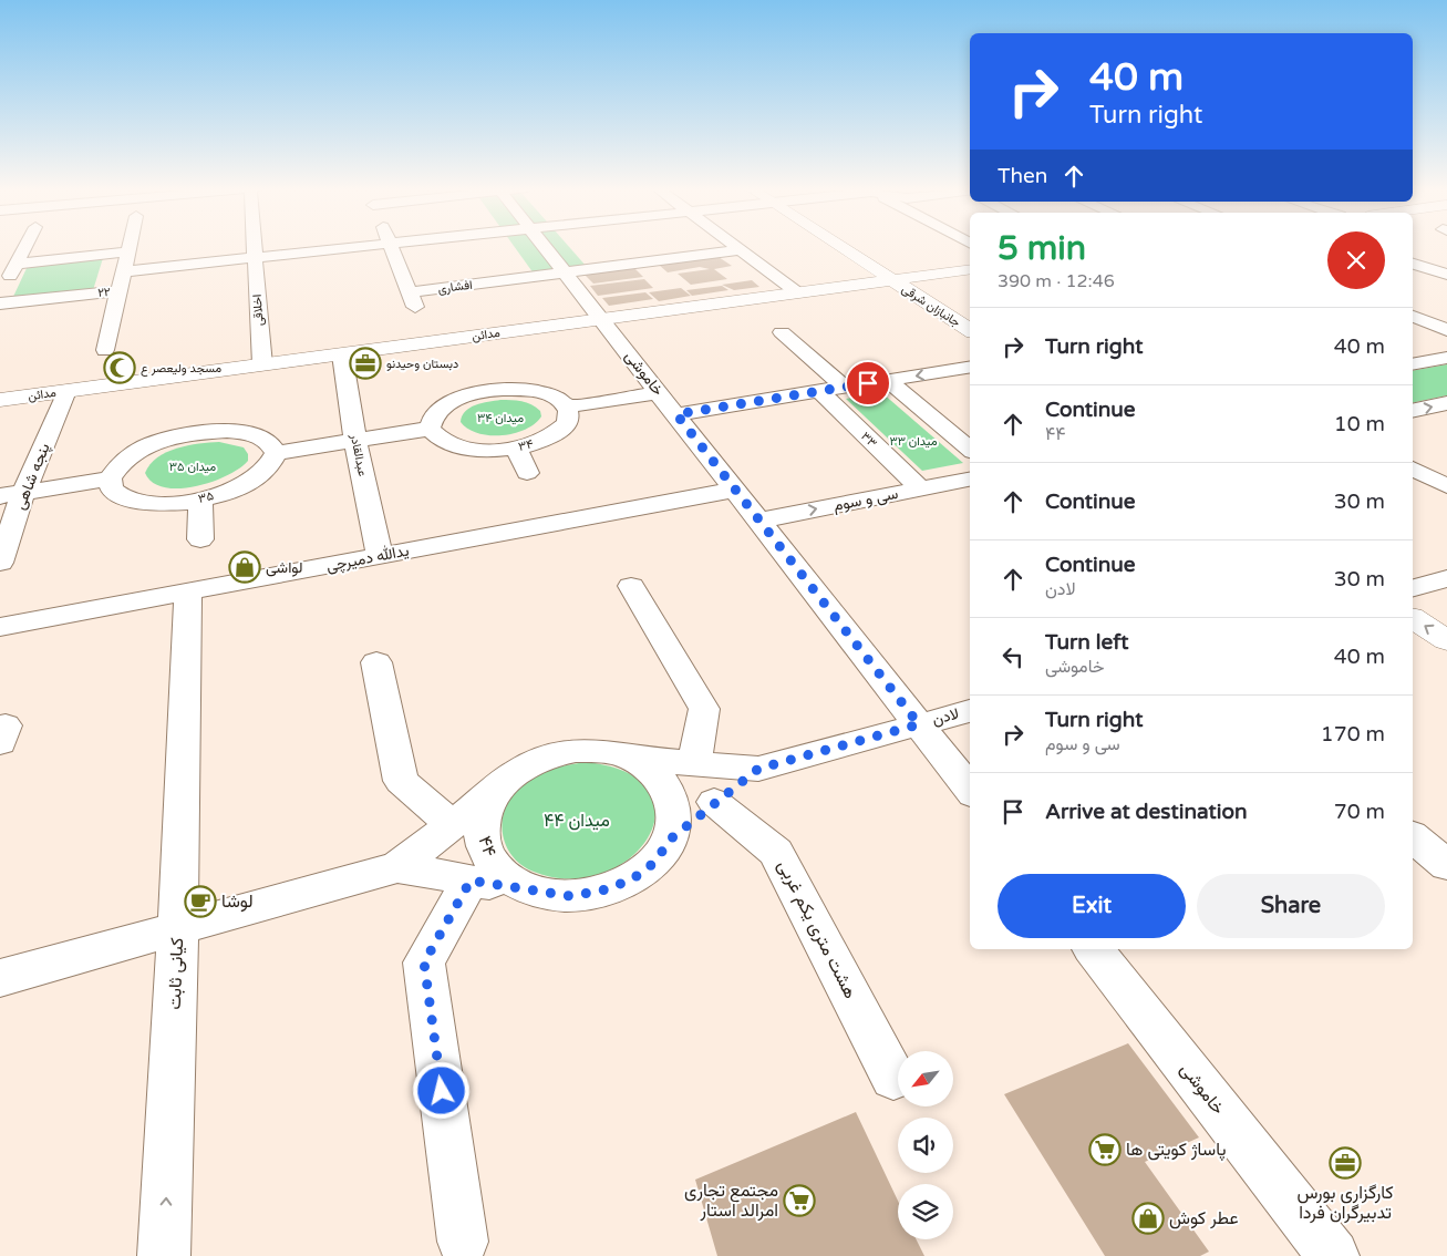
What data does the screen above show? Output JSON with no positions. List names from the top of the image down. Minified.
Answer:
{"streets":{"main road":["جانبازان شرقی","مدائن"],"street":["افشاری","۲۲","اخلاقی","خاموشی","۳۳","۳۴","عبدالقادر","پنجه شاهی","۳۵","سی و سوم","یدالله دمیرچی","لادن","۴۴","هشت متری یکم غربی","کیانی ثابت"]},"crossings":[["افشاری","خاموشی"],["جانبازان شرقی","مدائن"],["اخلاقی","مدائن"],["مدائن","خاموشی"],["مدائن","عبدالقادر"],["مدائن","پنجه شاهی"],["خاموشی","سی و سوم"],["خاموشی","یدالله دمیرچی"],["خاموشی","لادن"],["۳۳","سی و سوم"],["عبدالقادر","یدالله دمیرچی"],["یدالله دمیرچی","کیانی ثابت"]],"parks":["میدان ۳۴","میدان ۳۳","میدان ۳۵","میدان ۴۴"],"places":{"office":["دبستان وحیدنو","کارگزاری بورس تدبیرگران فردا"],"mosque":["مسجد ولیعصر ع"],"shop":["لواشی","عطر کوش"],"cafe":["لوشا"],"supermarket":["پاساژ کویتی ها","مجتمع تجاری امرالد استار"]},"north":"bottom left","page":{"turn":["40 m","Turn right"],"then":"Then","heading":["5 min","390 m · 12:46"],"list":[{"name":"Turn right","value":"40 m"},{"name":"Continue","note":"۴۴","value":"10 m"},{"name":"Continue","value":"30 m"},{"name":"Continue","note":"لادن","value":"30 m"},{"name":"Turn left","note":"خاموشی","value":"40 m"},{"name":"Turn right","note":"سی و سوم","value":"170 m"},{"name":"Arrive at destination","value":"70 m"}],"buttons":["Exit","Share"]}}
